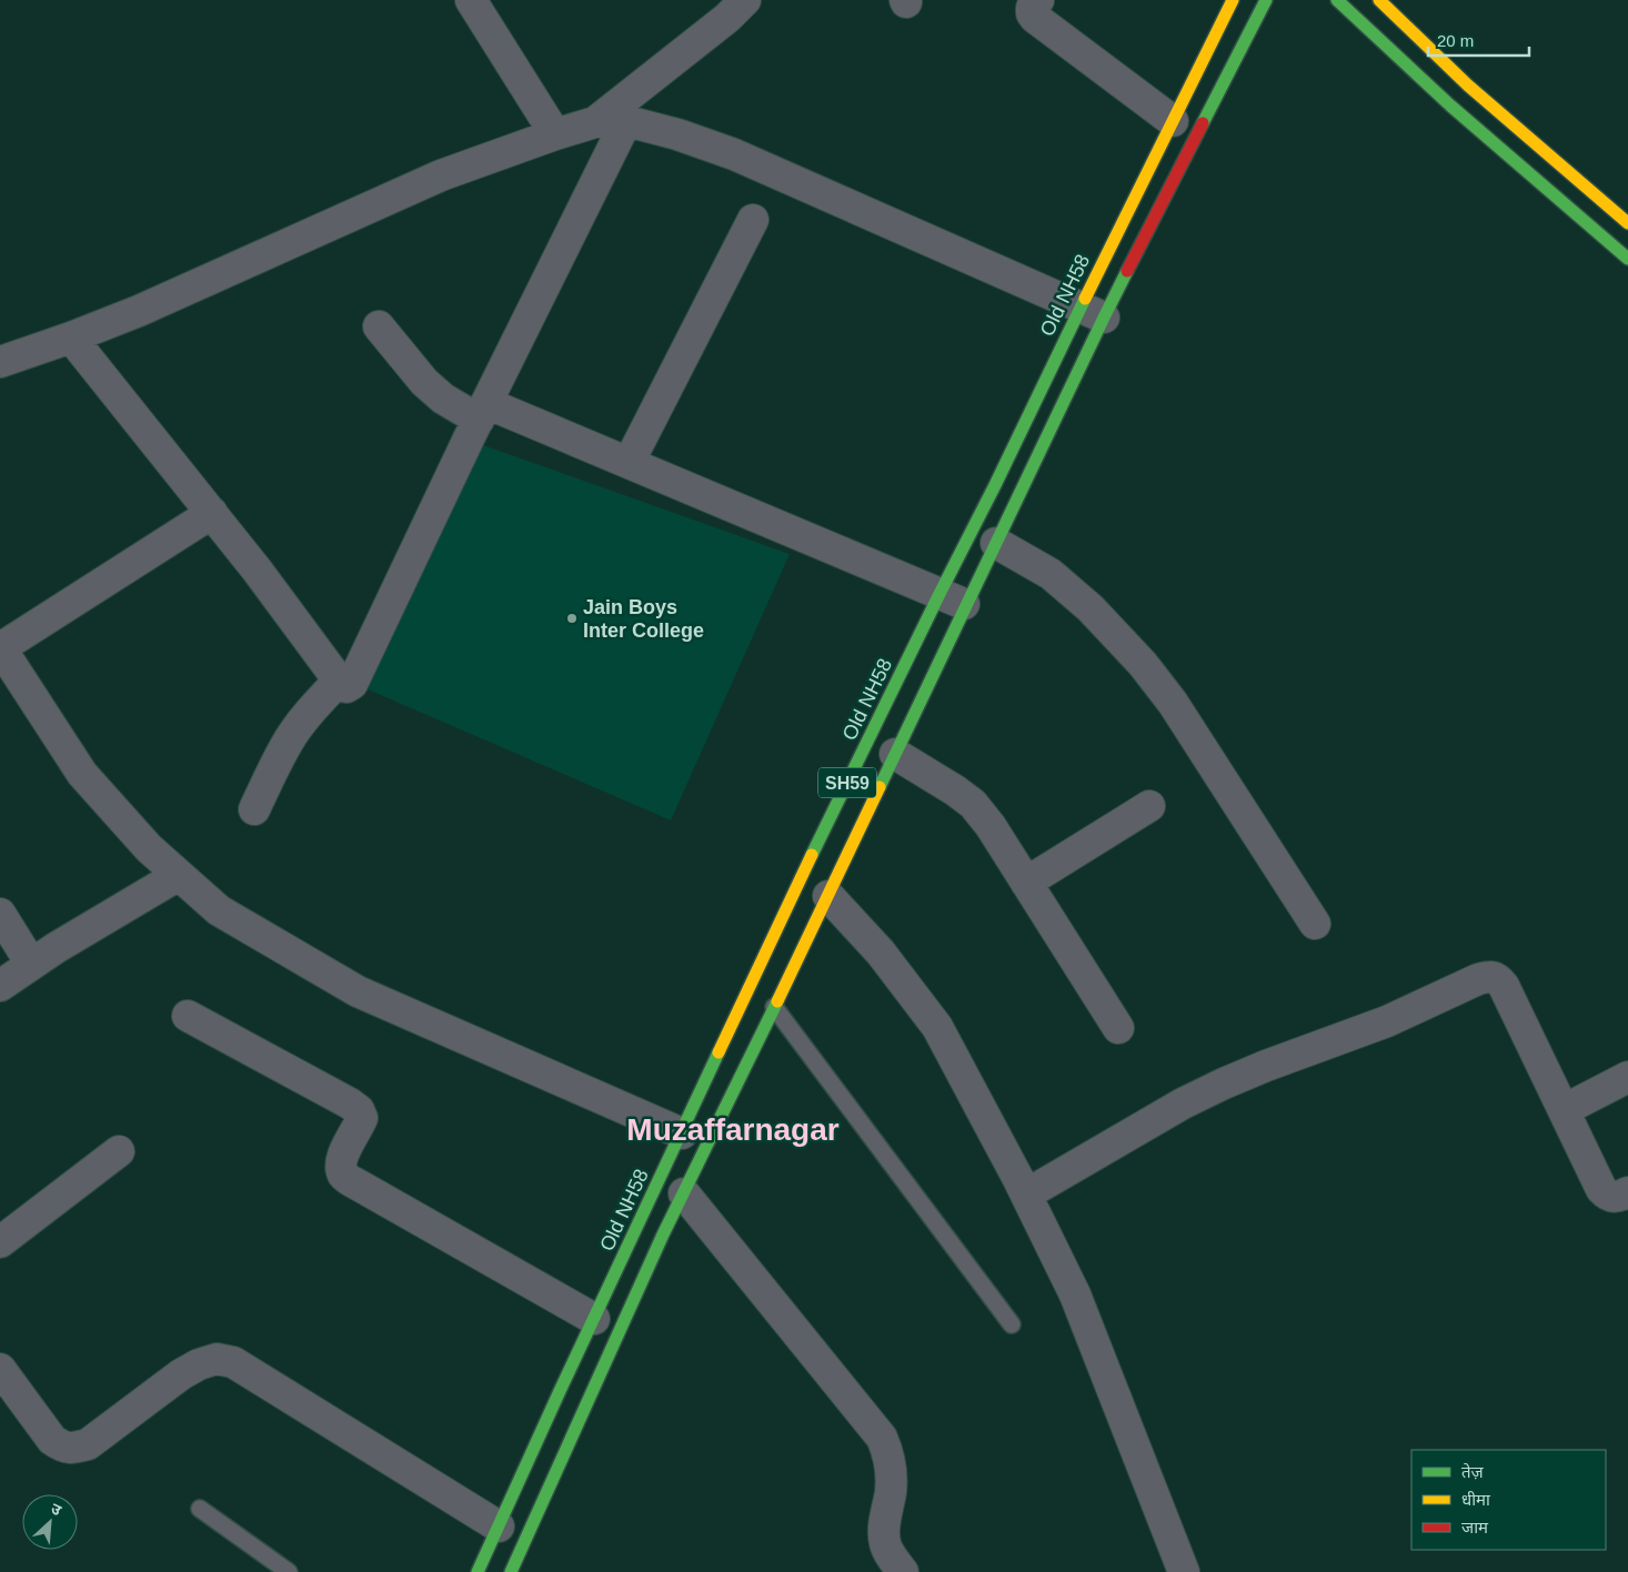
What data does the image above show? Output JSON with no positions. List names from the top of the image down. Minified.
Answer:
{"streets":{"main road":["Old NH58","SH59"]},"districts":["Muzaffarnagar"],"places":["Jain Boys Inter College"],"legend":["तेज़","धीमा","जाम"],"scale_bar":"20 m","north":"top right"}
